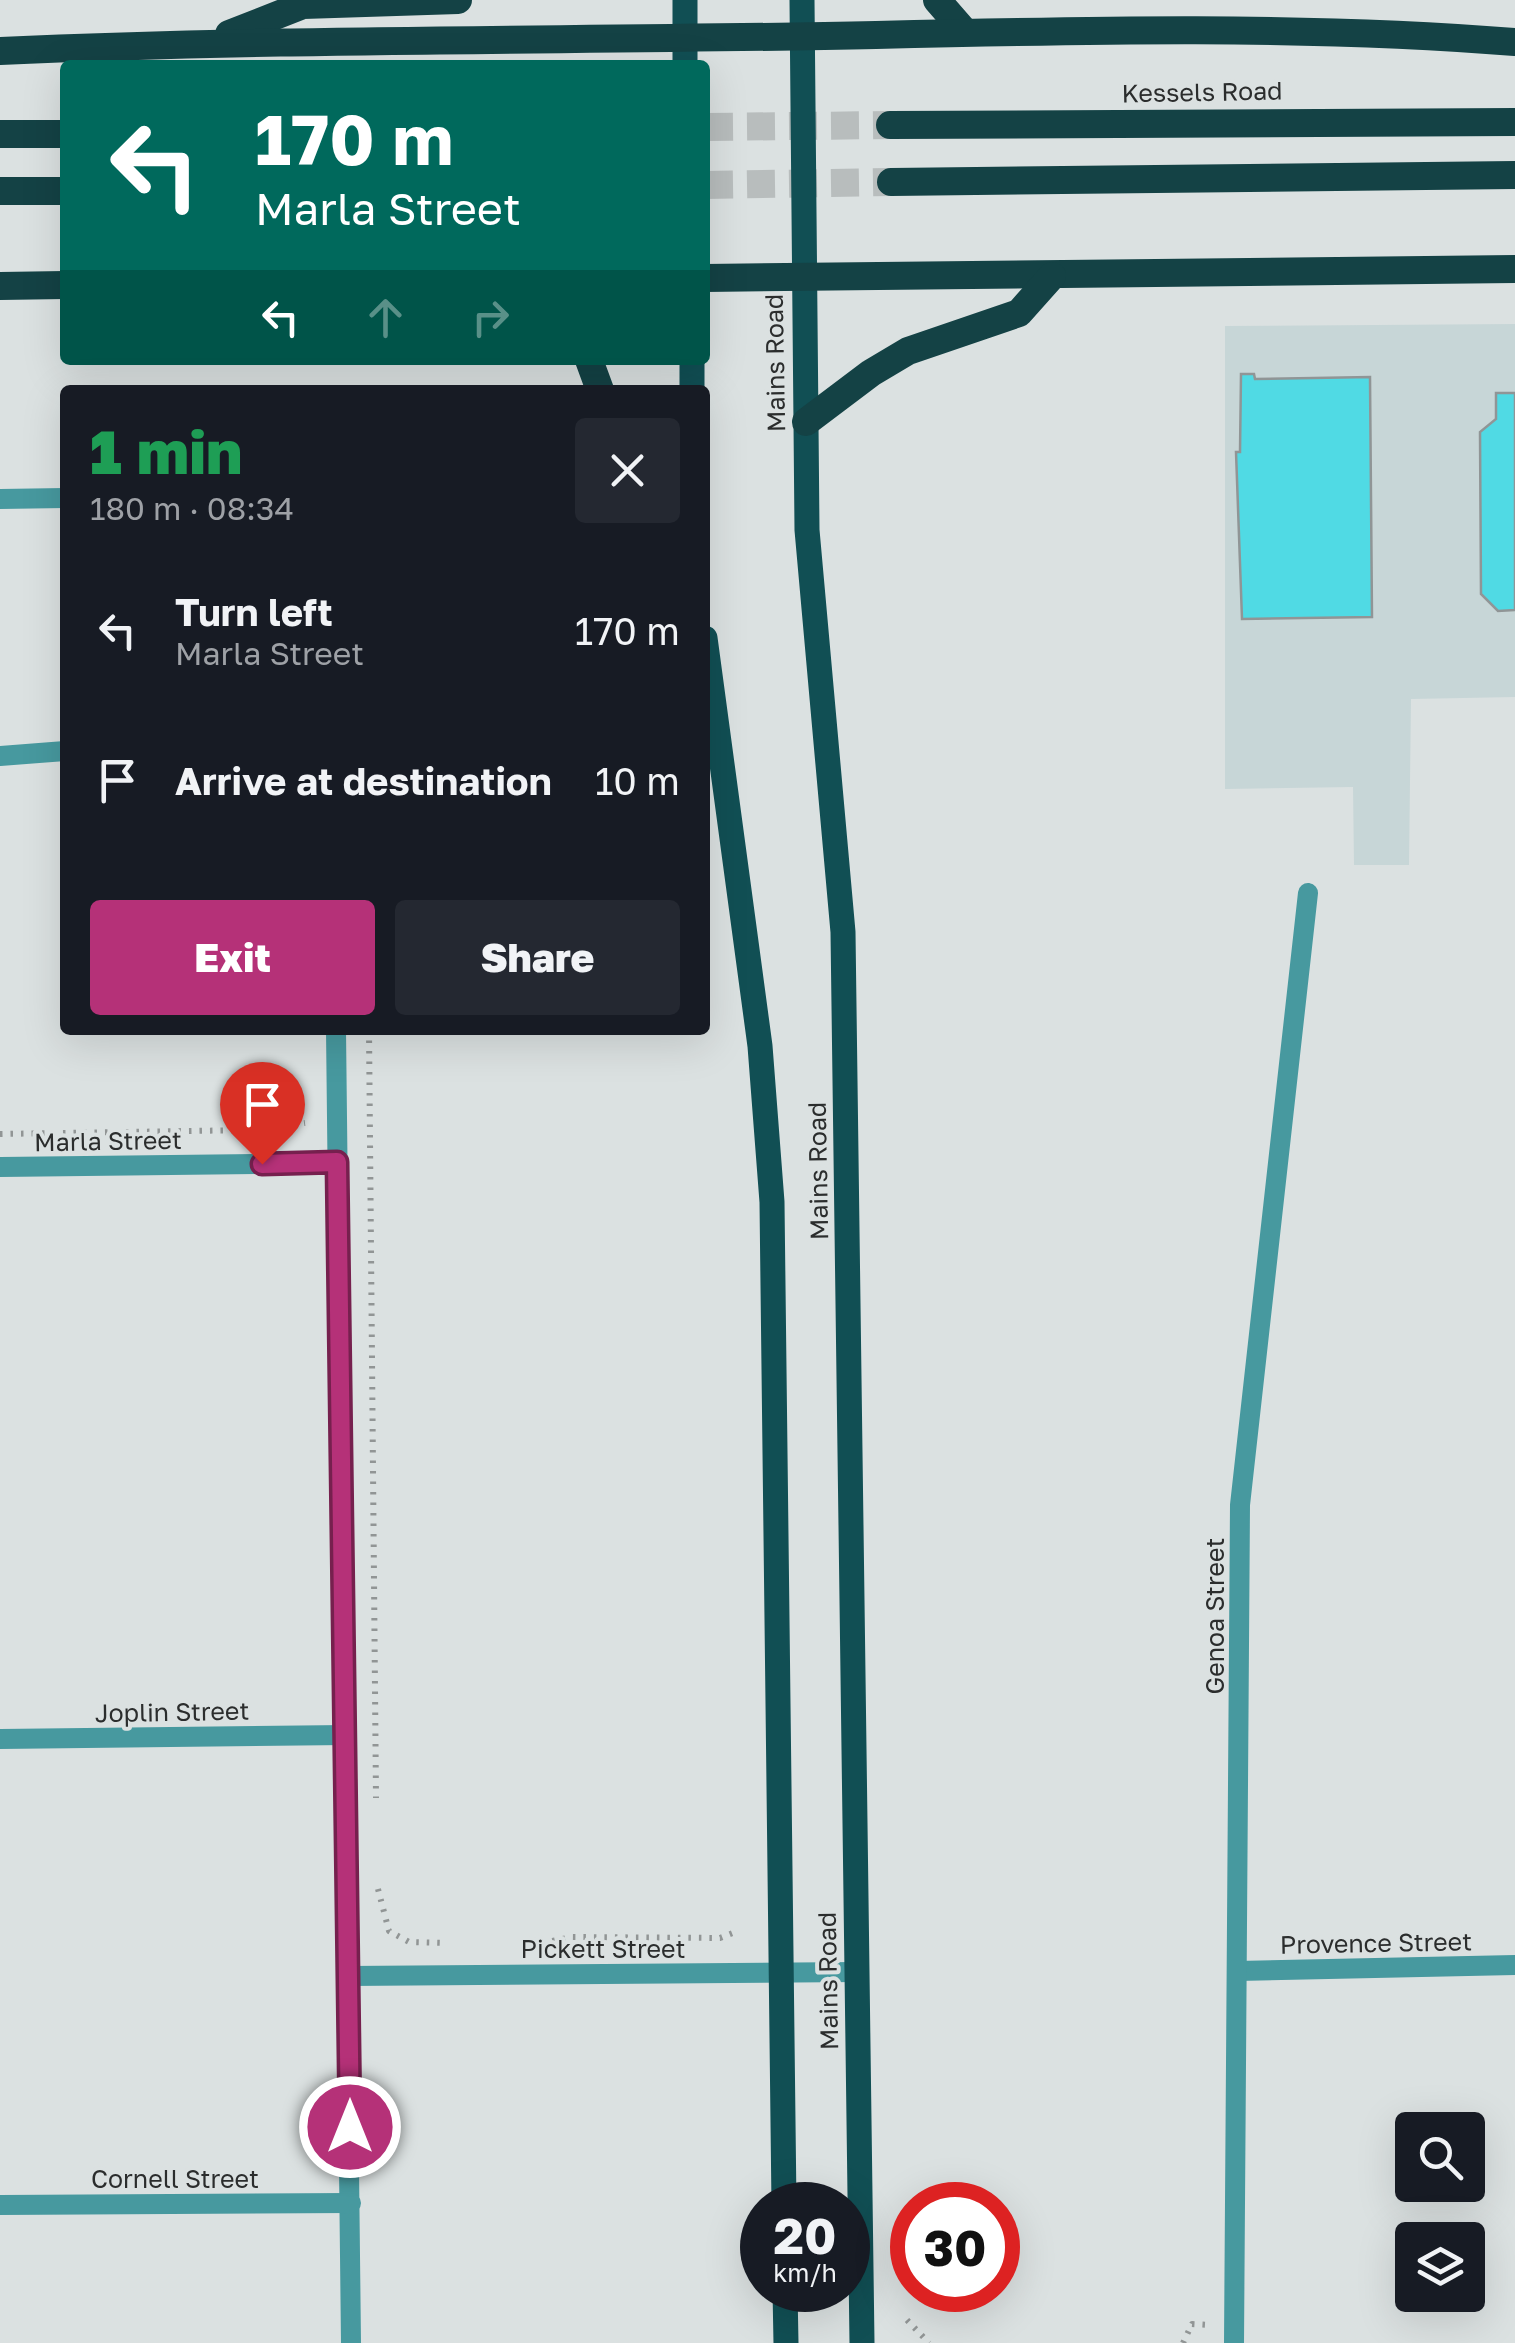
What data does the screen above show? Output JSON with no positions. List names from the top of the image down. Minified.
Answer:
{"streets":{"highway":["Kessels Road"],"main road":["Mains Road"],"street":["Marla Street","Genoa Street","Joplin Street","Provence Street","Pickett Street","Cornell Street"]},"crossings":[["Mains Road","Pickett Street"],["Genoa Street","Provence Street"]],"page":{"turn":["170 m","Marla Street"],"heading":["1 min","180 m · 08:34"],"list":[{"name":"Turn left","note":"Marla Street","value":"170 m"},{"name":"Arrive at destination","value":"10 m"}],"buttons":["Exit","Share"],"speed":"20 km/h","limit":"30"}}
